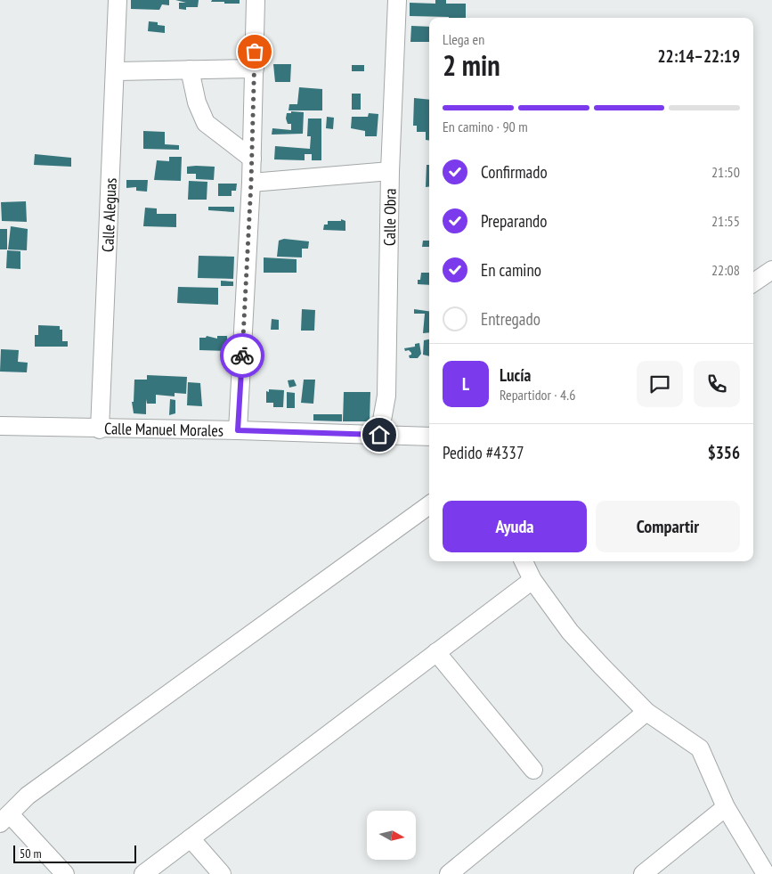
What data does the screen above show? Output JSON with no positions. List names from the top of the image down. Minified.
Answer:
{"streets":{"street":["Calle Aleguas","Calle Obra","Calle Manuel Morales"]},"crossings":[["Calle Aleguas","Calle Manuel Morales"],["Calle Obra","Calle Manuel Morales"]],"scale_bar":"50 m","north":"right","page":{"heading":["2 min","Llega en","22:14–22:19"],"panel":["Lucía","Repartidor · 4.6","Pedido #4337","$356"],"bar":"En camino · 90 m","list":[["Confirmado","21:50"],["Preparando","21:55"],["En camino","22:08"],"Entregado"],"round":"L","buttons":["Ayuda","Compartir"],"scale":"50 m"}}
